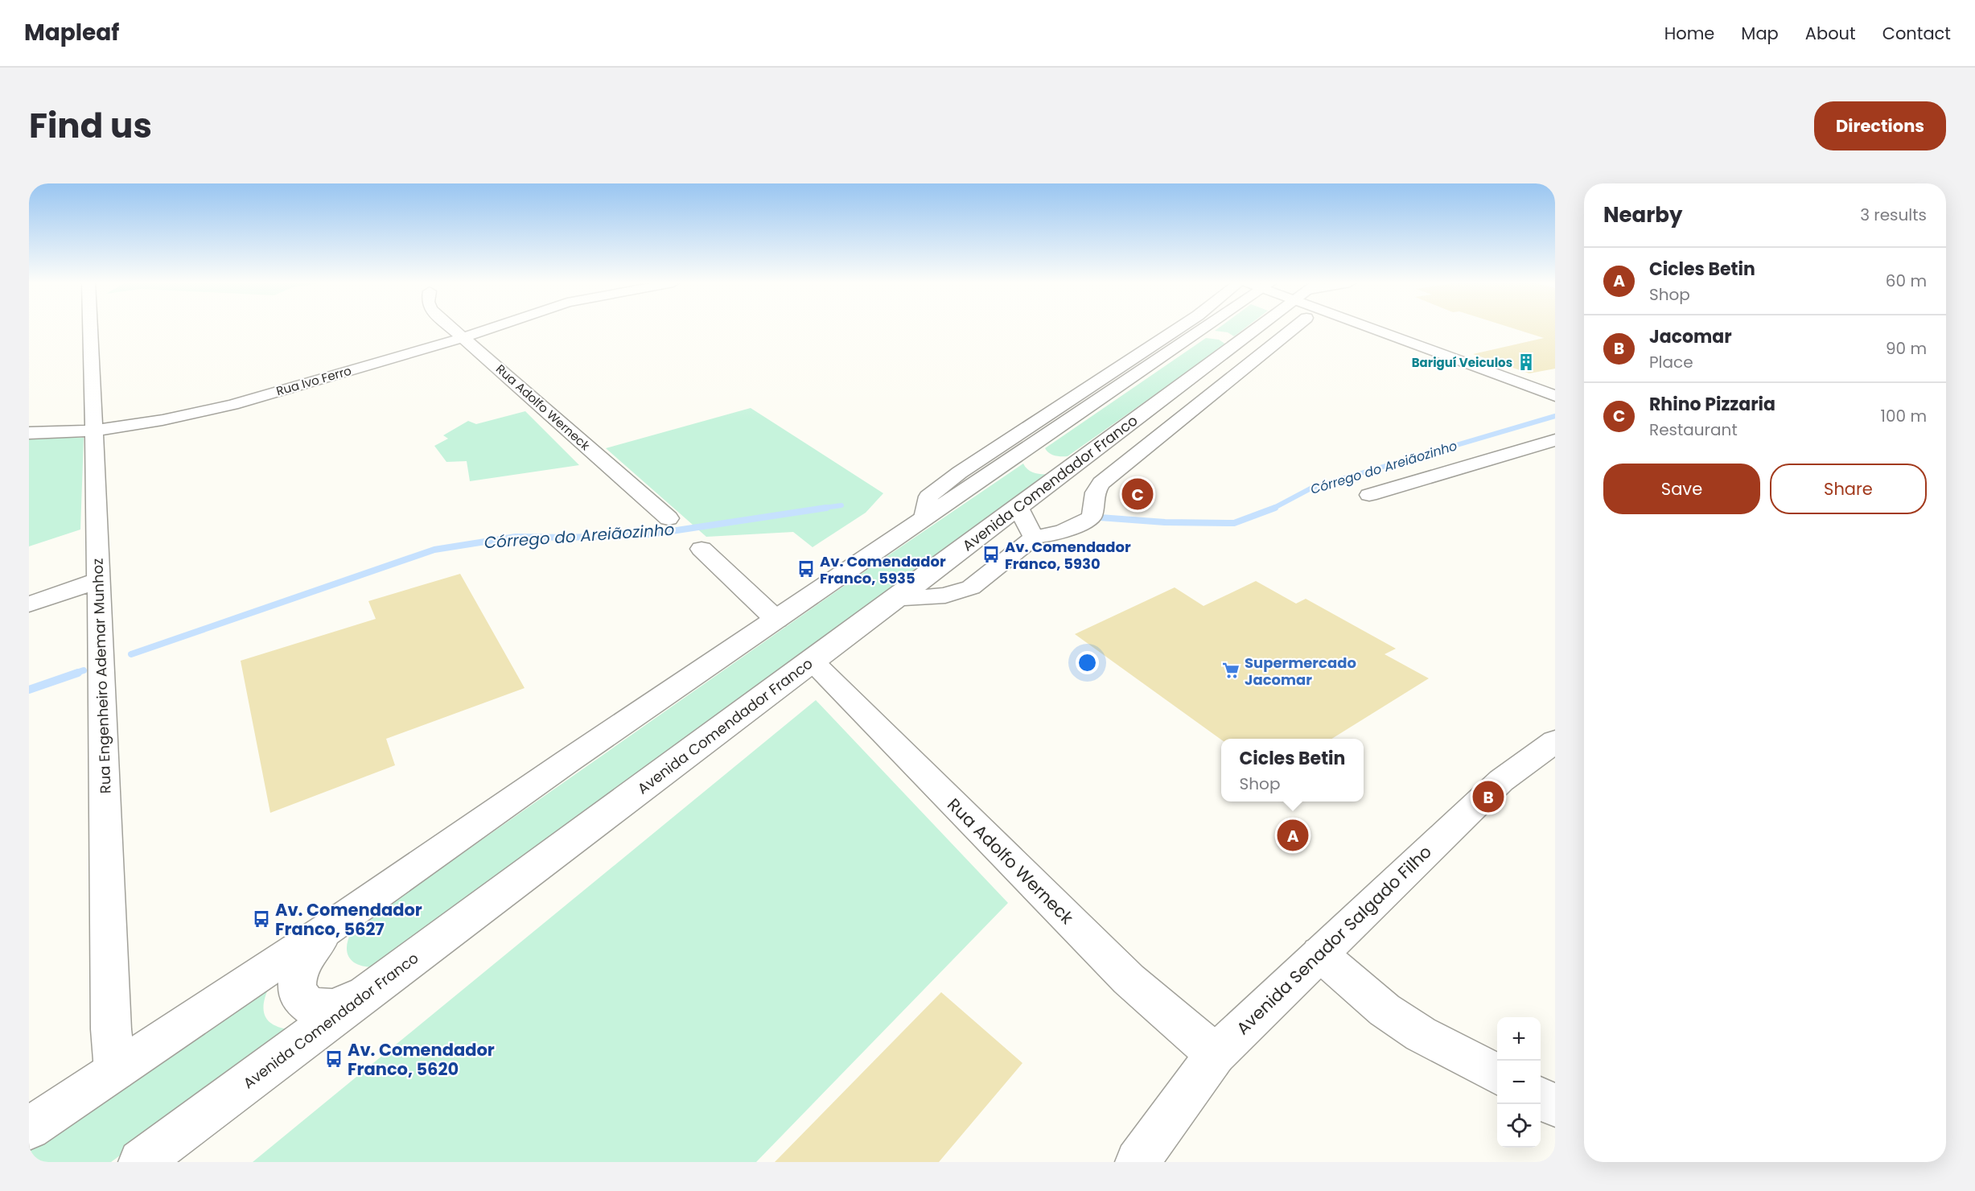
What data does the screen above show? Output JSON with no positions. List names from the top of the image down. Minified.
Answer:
{"streets":{"main road":["Rua Ivo Ferro","Rua Adolfo Werneck","Avenida Comendador Franco","Rua Engenheiro Ademar Munhoz","Avenida Senador Salgado Filho"]},"crossings":[["Rua Ivo Ferro","Rua Adolfo Werneck"],["Rua Ivo Ferro","Rua Engenheiro Ademar Munhoz"],["Rua Adolfo Werneck","Avenida Comendador Franco"],["Rua Adolfo Werneck","Avenida Senador Salgado Filho"]],"water":["Córrego do Areiãozinho"],"places":{"building":["Bariguí Veiculos"],"bus stop":["Av. Comendador Franco, 5930","Av. Comendador Franco, 5935","Av. Comendador Franco, 5627","Av. Comendador Franco, 5620"],"supermarket":["Supermercado Jacomar"]},"page":{"header":"Mapleaf","nav":["Home","Map","About","Contact"],"title":"Find us","buttons":["Directions",["Save","Share"]],"heading":["Nearby","3 results"],"list":[{"mark":"A","name":"Cicles Betin","note":"Shop","value":"60 m"},{"mark":"B","name":"Jacomar","note":"Place","value":"90 m"},{"mark":"C","name":"Rhino Pizzaria","note":"Restaurant","value":"100 m"}],"pins":["C","B","A"],"popup":["Cicles Betin","Shop"],"map_buttons":["+","−"]}}
